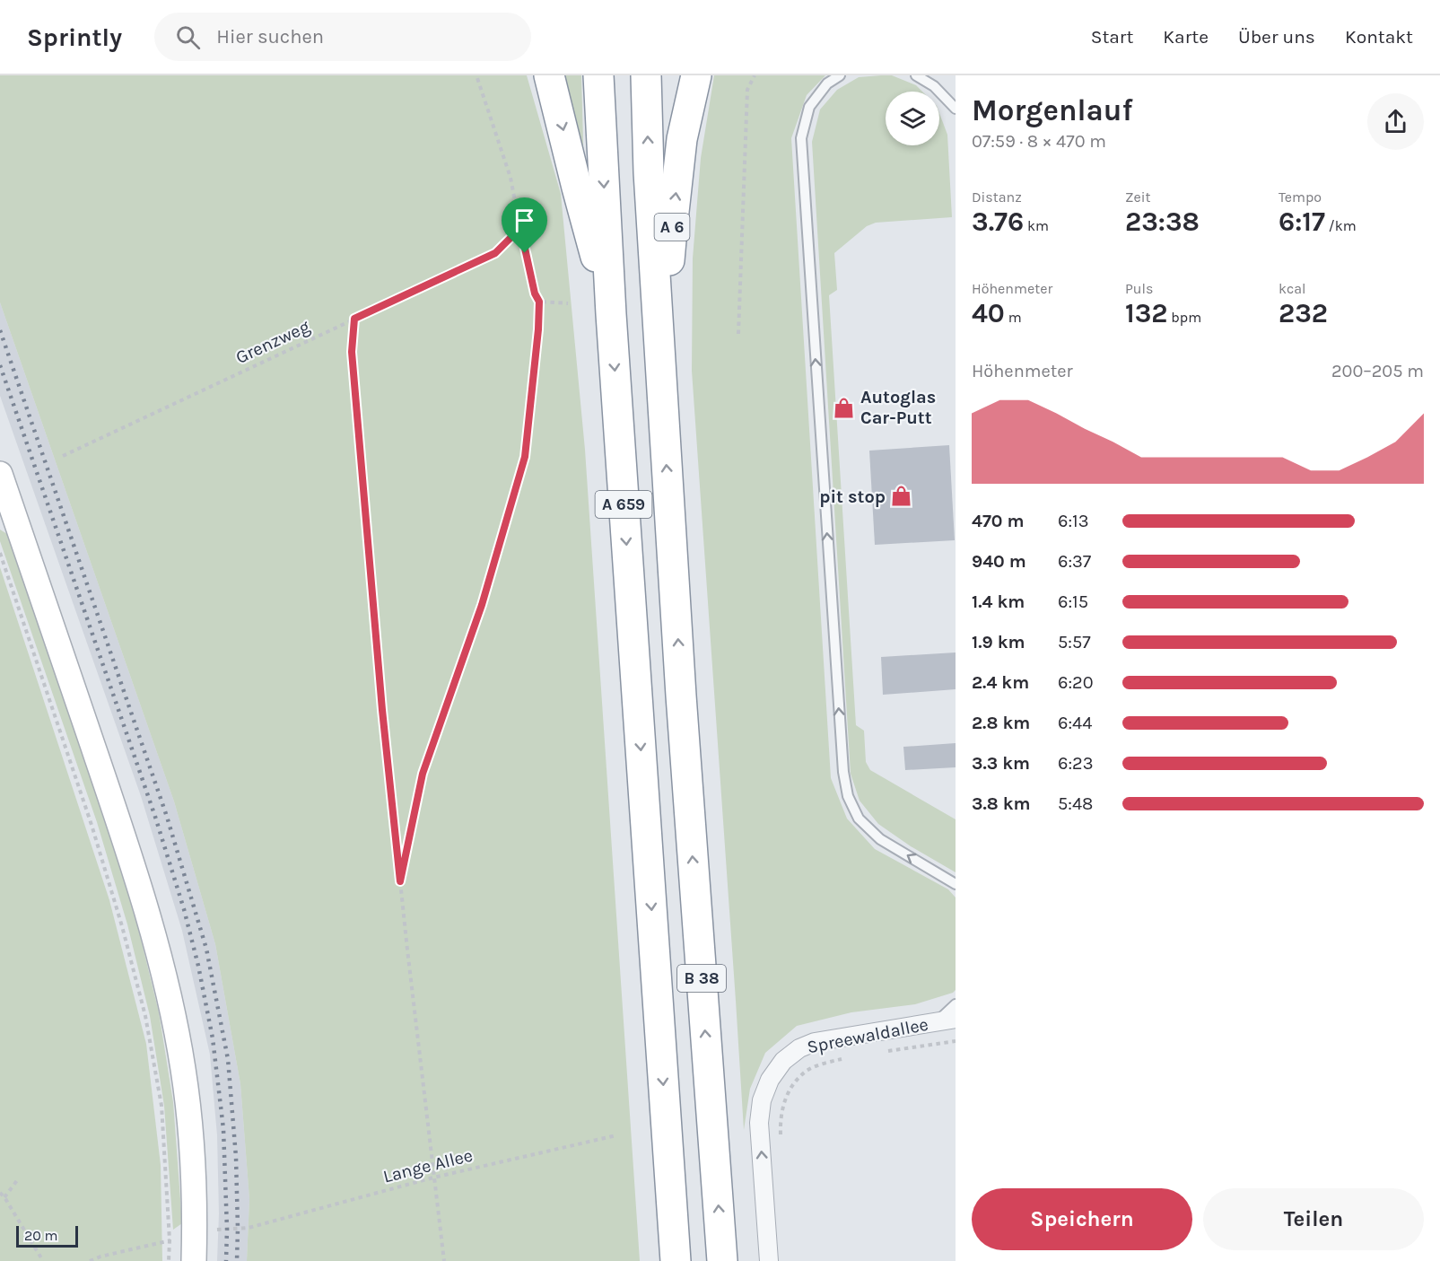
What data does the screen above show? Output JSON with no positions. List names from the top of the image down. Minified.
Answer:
{"streets":{"highway":["A 6","A 659","B 38"],"street":["Spreewaldallee"],"path":["Grenzweg","Lange Allee"]},"crossings":[["A 6","A 659"],["A 659","B 38"]],"places":{"shop":["Autoglas Car-Putt","pit stop"]},"scale_bar":"20 m","page":{"header":"Sprintly","search":"Hier suchen","nav":["Start","Karte","Über uns","Kontakt"],"heading":["Morgenlauf","07:59 · 8 × 470 m"],"stats":[["Distanz","3.76 km"],["Zeit","23:38"],["Tempo","6:17 /km"],["Höhenmeter","40 m"],["Puls","132 bpm"],["kcal","232"]],"chart":["Höhenmeter","200–205 m"],"list":[{"name":"470 m","note":"6:13"},{"name":"940 m","note":"6:37"},{"name":"1.4 km","note":"6:15"},{"name":"1.9 km","note":"5:57"},{"name":"2.4 km","note":"6:20"},{"name":"2.8 km","note":"6:44"},{"name":"3.3 km","note":"6:23"},{"name":"3.8 km","note":"5:48"}],"buttons":["Speichern","Teilen"],"scale":"20 m"}}
